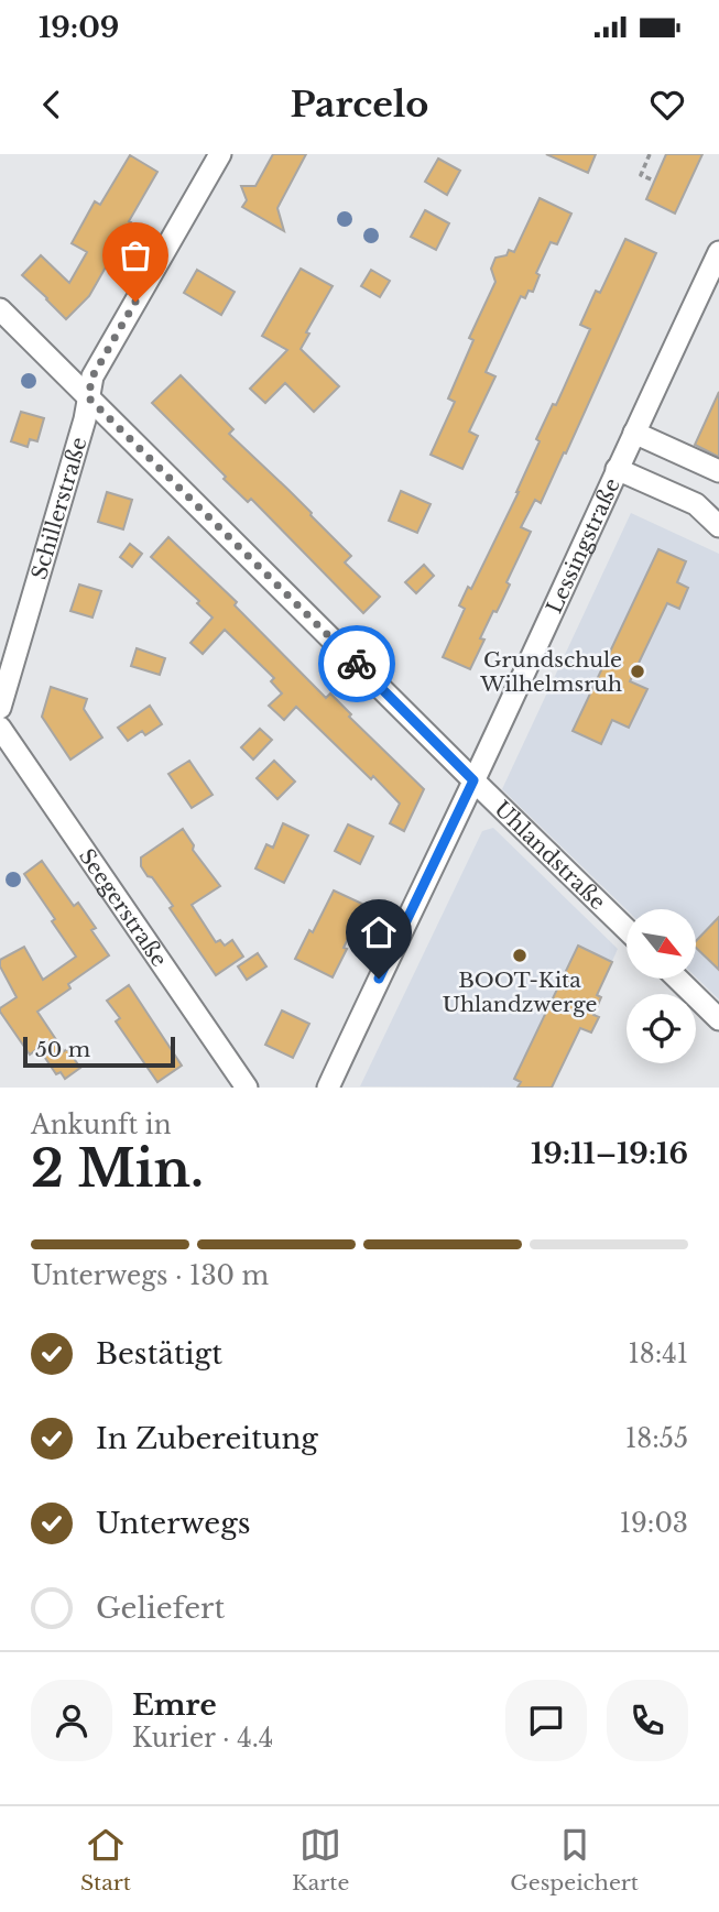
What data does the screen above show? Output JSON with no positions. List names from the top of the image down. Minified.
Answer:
{"streets":{"street":["Schillerstraße","Lessingstraße","Uhlandstraße","Seegerstraße"]},"crossings":[["Schillerstraße","Uhlandstraße"],["Lessingstraße","Uhlandstraße"]],"places":["Grundschule Wilhelmsruh","BOOT-Kita Uhlandzwerge"],"scale_bar":"50 m","north":"bottom right","page":{"status":"19:09","header":"Parcelo","scale":"50 m","heading":["2 Min.","Ankunft in","19:11–19:16"],"panel":["Emre","Kurier · 4.4"],"bar":"Unterwegs · 130 m","list":[["Bestätigt","18:41"],["In Zubereitung","18:55"],["Unterwegs","19:03"],"Geliefert"],"tabs":["Start","Karte","Gespeichert"]}}
